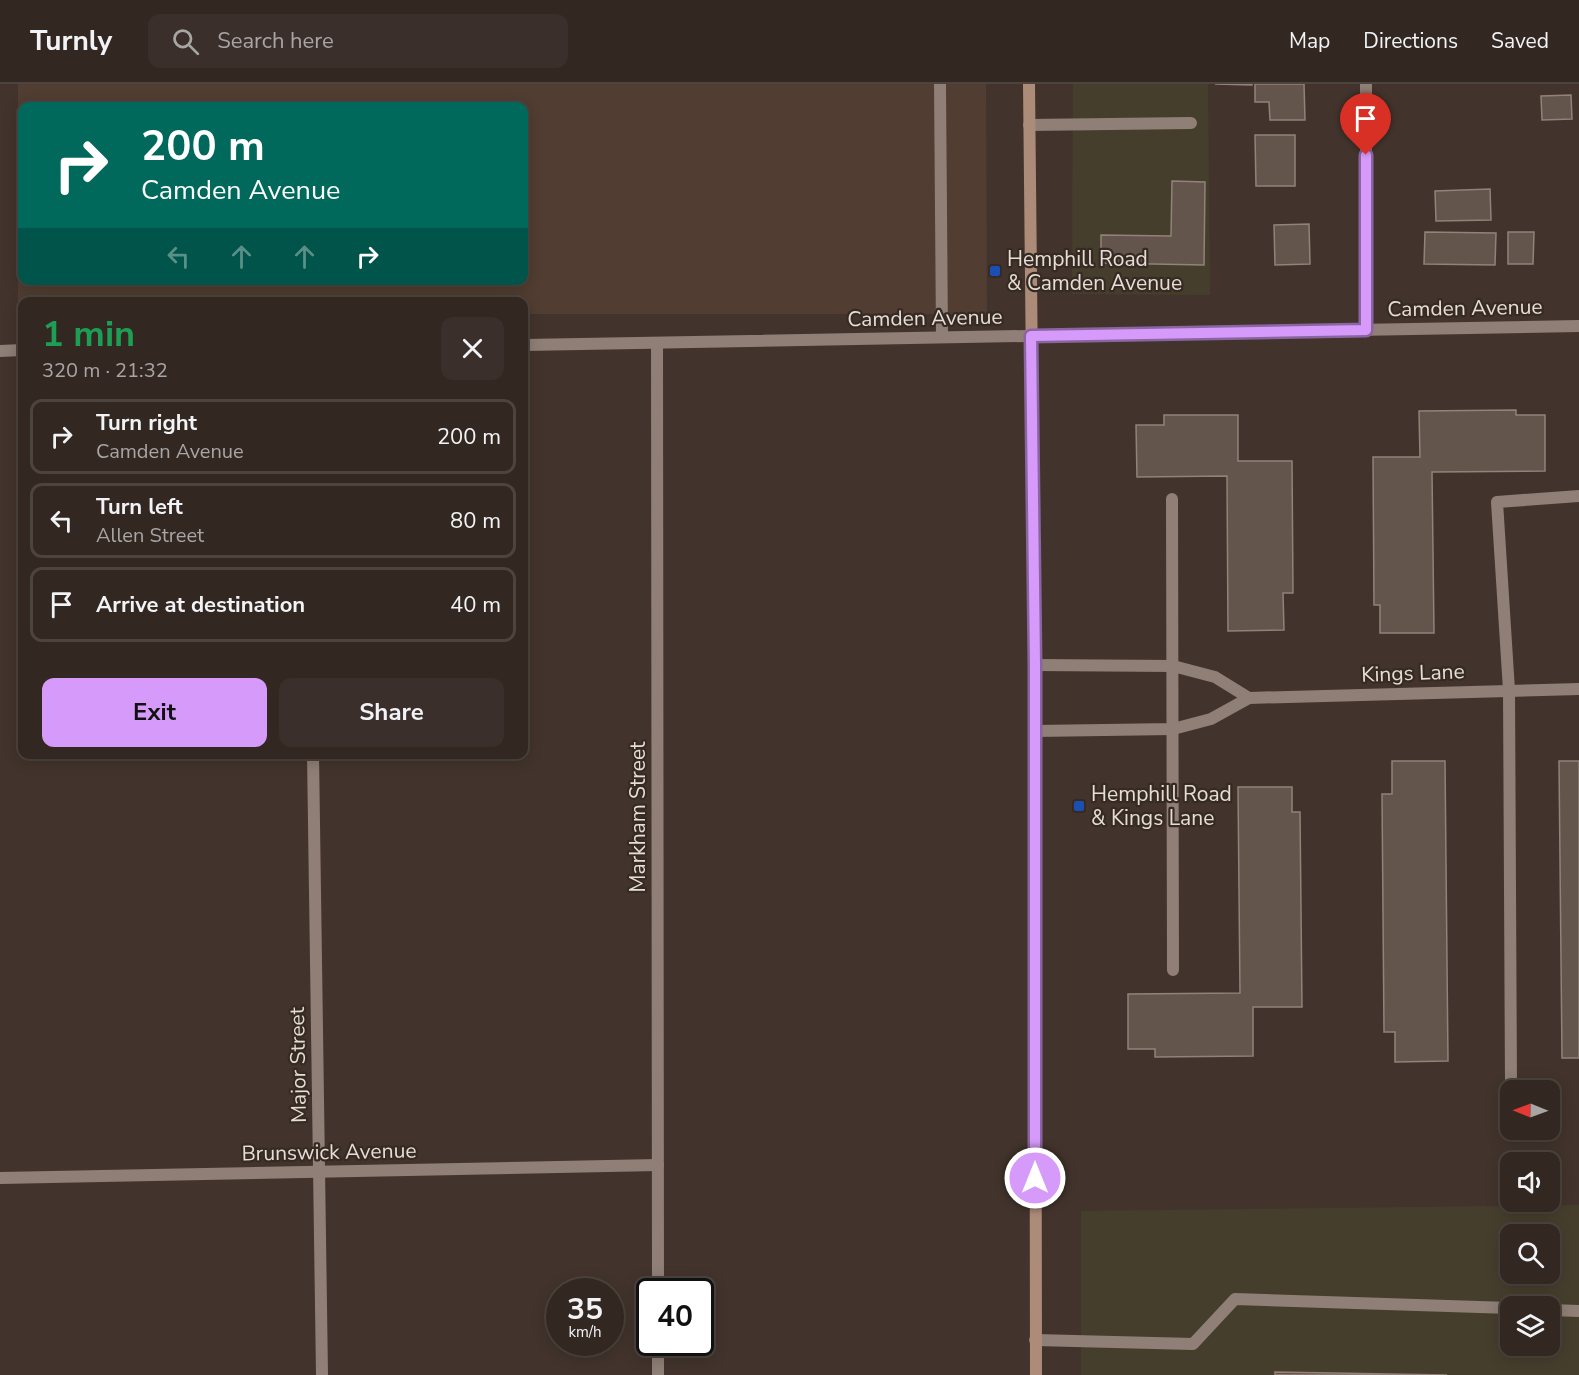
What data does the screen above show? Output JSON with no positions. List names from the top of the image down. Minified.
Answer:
{"streets":{"street":["Camden Avenue","Kings Lane","Markham Street","Major Street","Brunswick Avenue"]},"crossings":[["Camden Avenue","Markham Street"],["Markham Street","Brunswick Avenue"],["Major Street","Brunswick Avenue"]],"places":{"transit":["Hemphill Road & Camden Avenue","Hemphill Road & Kings Lane"]},"north":"left","page":{"header":"Turnly","search":"Search here","nav":["Map","Directions","Saved"],"turn":["200 m","Camden Avenue"],"heading":["1 min","320 m · 21:32"],"list":[{"name":"Turn right","note":"Camden Avenue","value":"200 m"},{"name":"Turn left","note":"Allen Street","value":"80 m"},{"name":"Arrive at destination","value":"40 m"}],"buttons":["Exit","Share"],"speed":"35 km/h","limit":"40"}}
